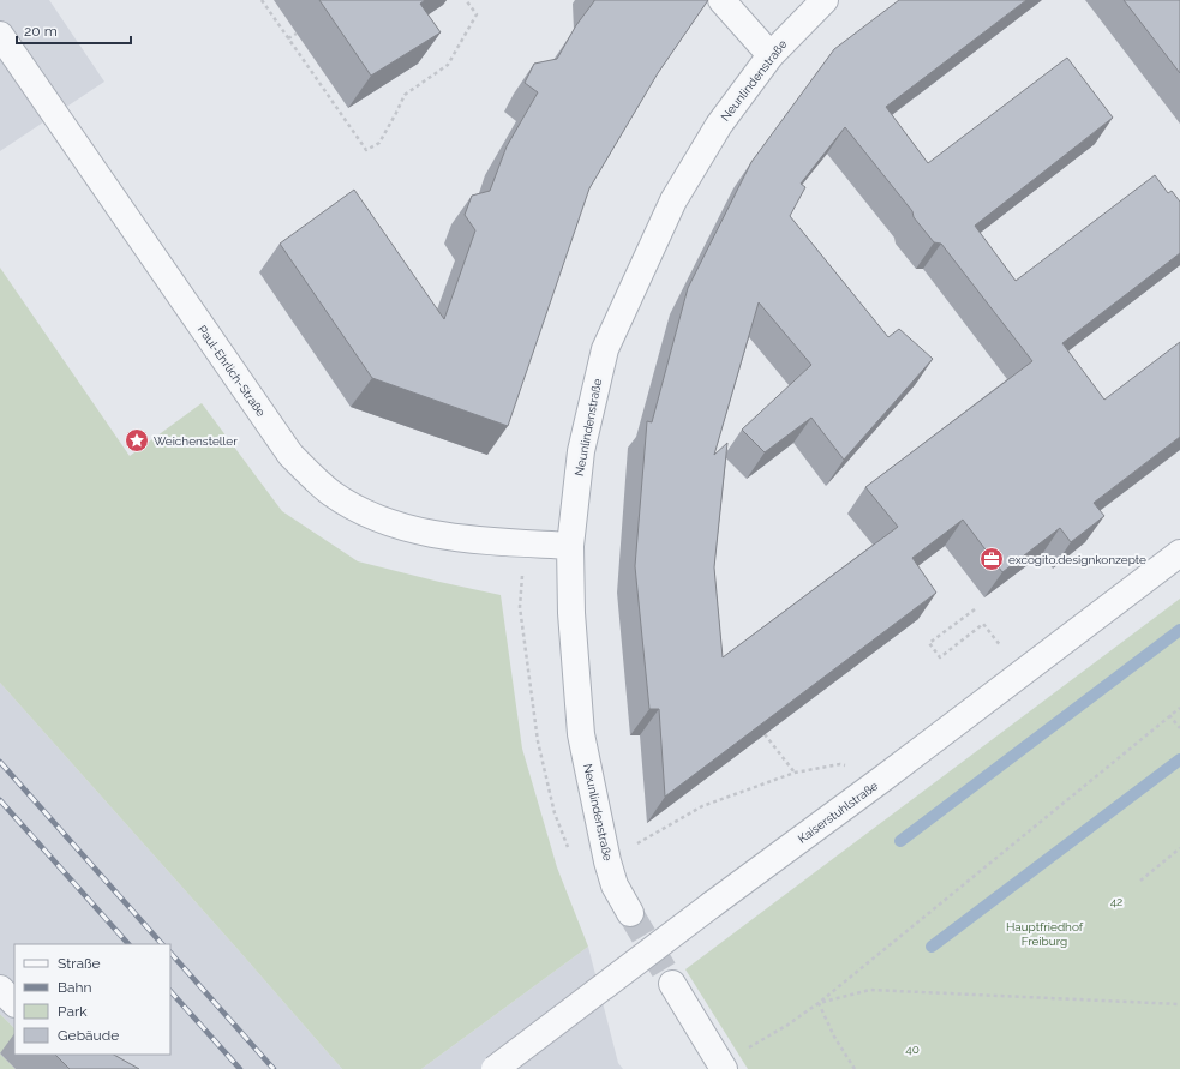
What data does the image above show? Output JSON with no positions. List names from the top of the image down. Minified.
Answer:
{"streets":{"street":["Neunlindenstraße","Paul-Ehrlich-Straße","Kaiserstuhlstraße"]},"crossings":[["Neunlindenstraße","Paul-Ehrlich-Straße"]],"parks":["42","Hauptfriedhof Freiburg","40"],"places":{"place":["Weichensteller"],"office":["excogito.designkonzepte"]},"legend":["Straße","Bahn","Park","Gebäude"],"scale_bar":"20 m"}
